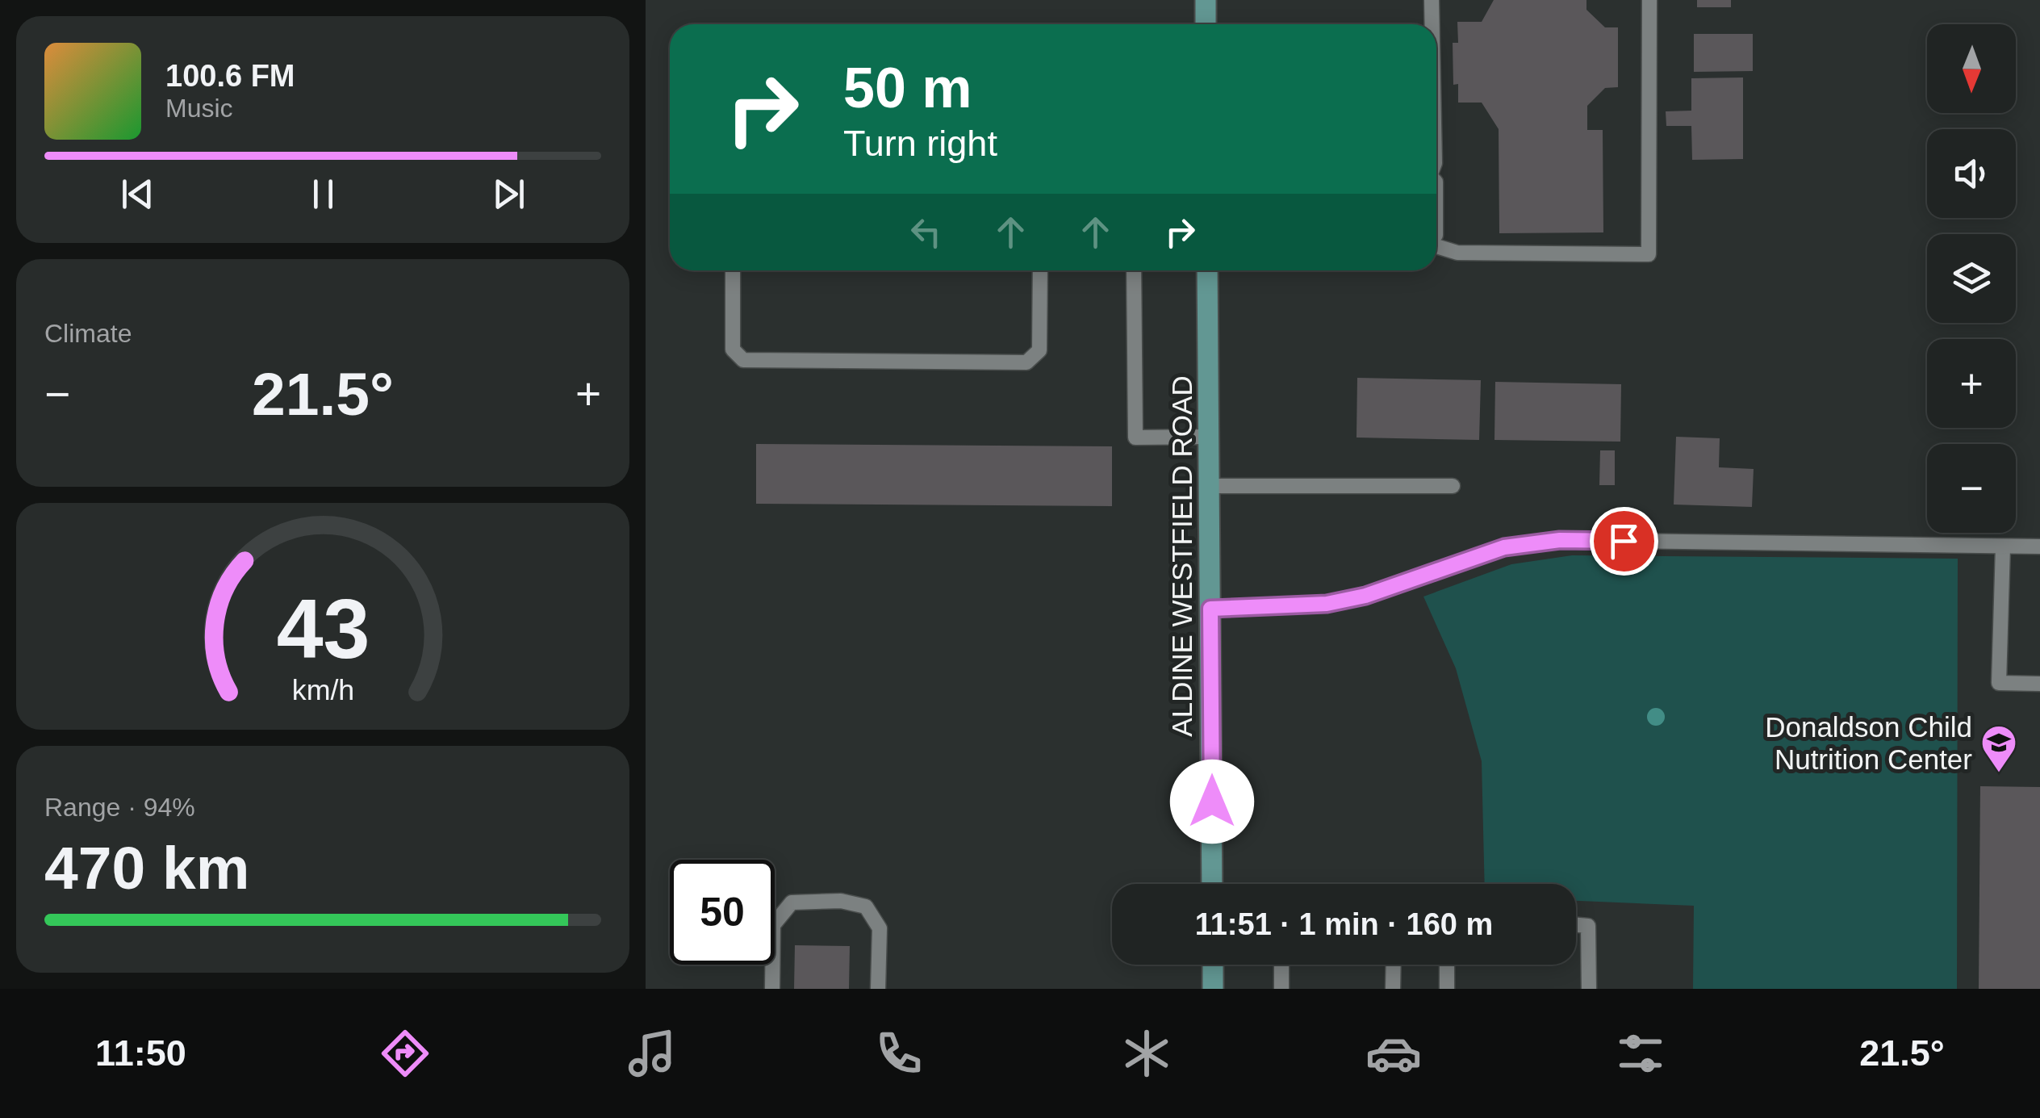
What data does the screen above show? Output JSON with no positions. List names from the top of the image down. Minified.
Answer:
{"streets":{"main road":["ALDINE WESTFIELD ROAD"]},"places":{"school or university":["Donaldson Child Nutrition Center"]},"north":"bottom","page":{"map_buttons":["+","−"],"turn":["50 m","Turn right"],"song":["100.6 FM","Music"],"tile":["Climate",["Range · 94%","470 km"]],"heat":["−","21.5°","+"],"limit":"50","trip":"11:51 · 1 min · 160 m","tabs":["11:50","21.5°"],"gauge":["43","km/h"]}}
